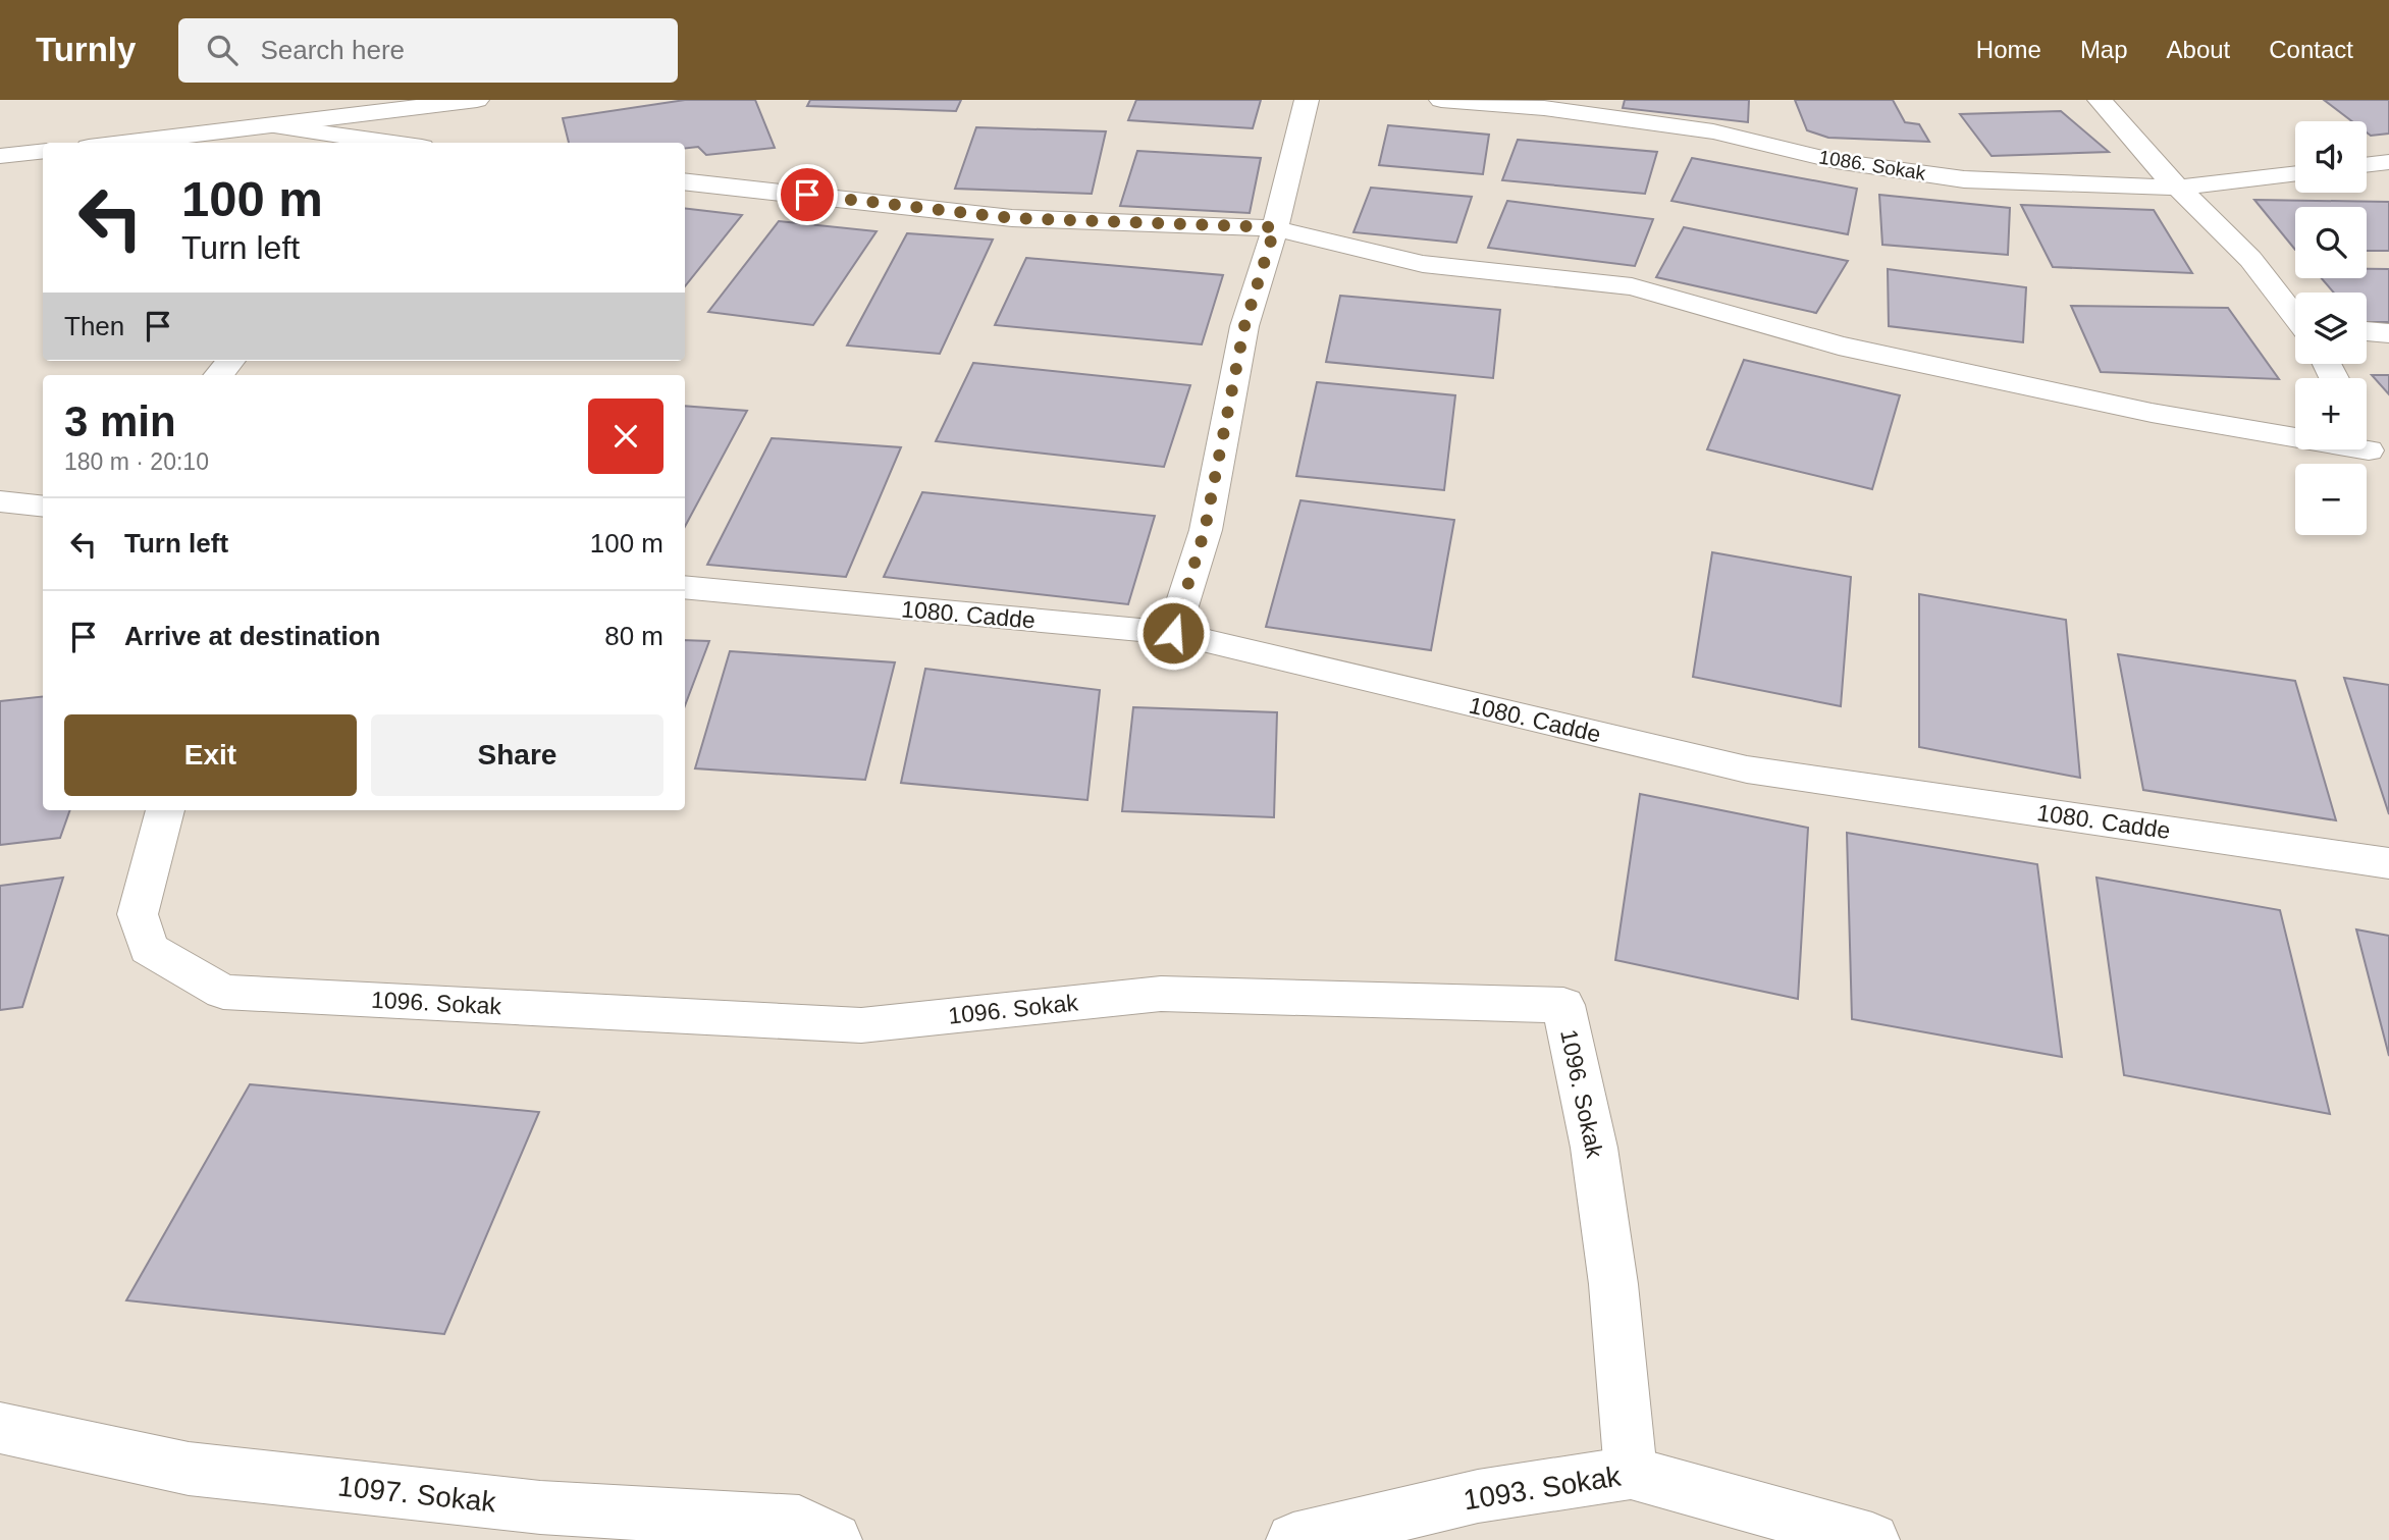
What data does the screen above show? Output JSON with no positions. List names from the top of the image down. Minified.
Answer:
{"streets":{"street":["1086. Sokak","1080. Cadde","1096. Sokak","1093. Sokak","1097. Sokak"]},"crossings":[["1096. Sokak","1093. Sokak"]],"page":{"header":"Turnly","search":"Search here","nav":["Home","Map","About","Contact"],"map_buttons":["+","−"],"turn":["100 m","Turn left"],"then":"Then","heading":["3 min","180 m · 20:10"],"list":[{"name":"Turn left","value":"100 m"},{"name":"Arrive at destination","value":"80 m"}],"buttons":["Exit","Share"]}}
